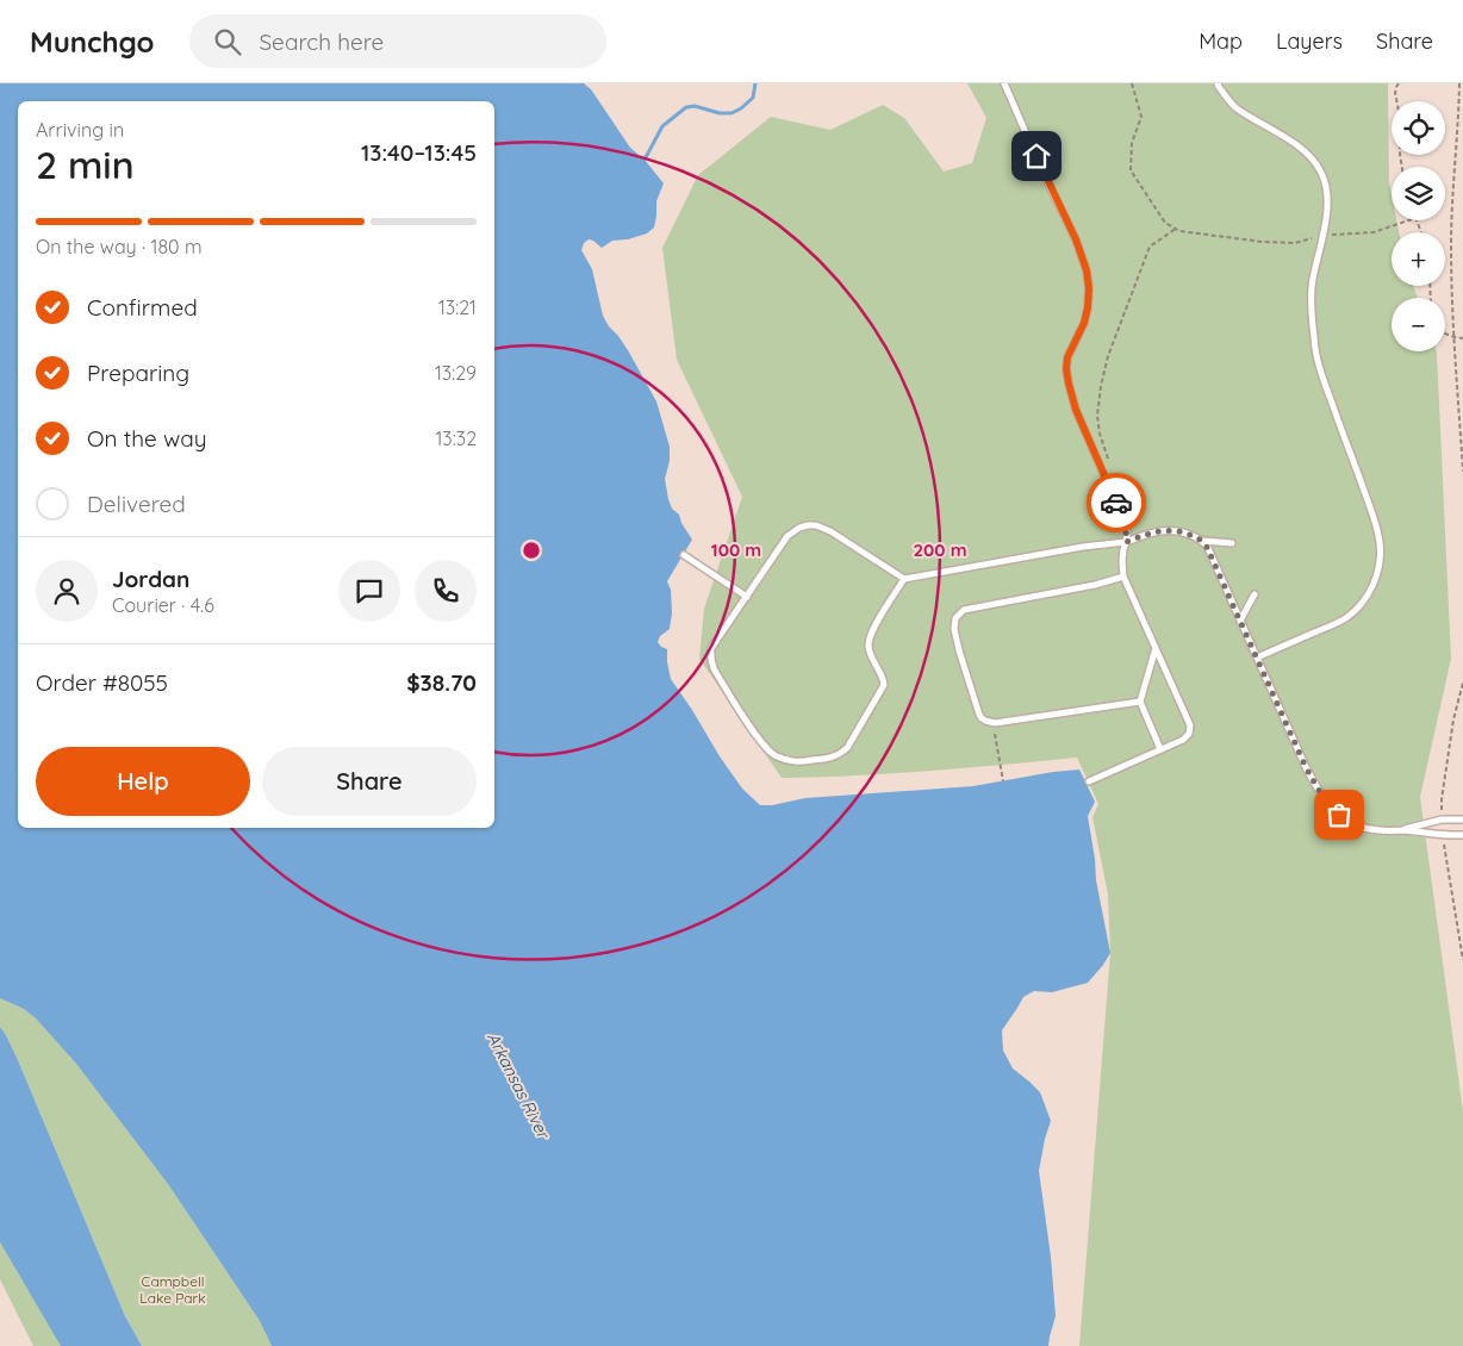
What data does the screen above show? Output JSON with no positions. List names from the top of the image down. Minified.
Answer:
{"water":["Arkansas River"],"parks":["Campbell Lake Park"],"page":{"header":"Munchgo","search":"Search here","nav":["Map","Layers","Share"],"map_buttons":["+","−"],"heading":["2 min","Arriving in","13:40–13:45"],"panel":["Jordan","Courier · 4.6","Order #8055","$38.70"],"bar":"On the way · 180 m","list":[["Confirmed","13:21"],["Preparing","13:29"],["On the way","13:32"],"Delivered"],"buttons":["Help","Share"]},"rings":["100 m","200 m"]}
